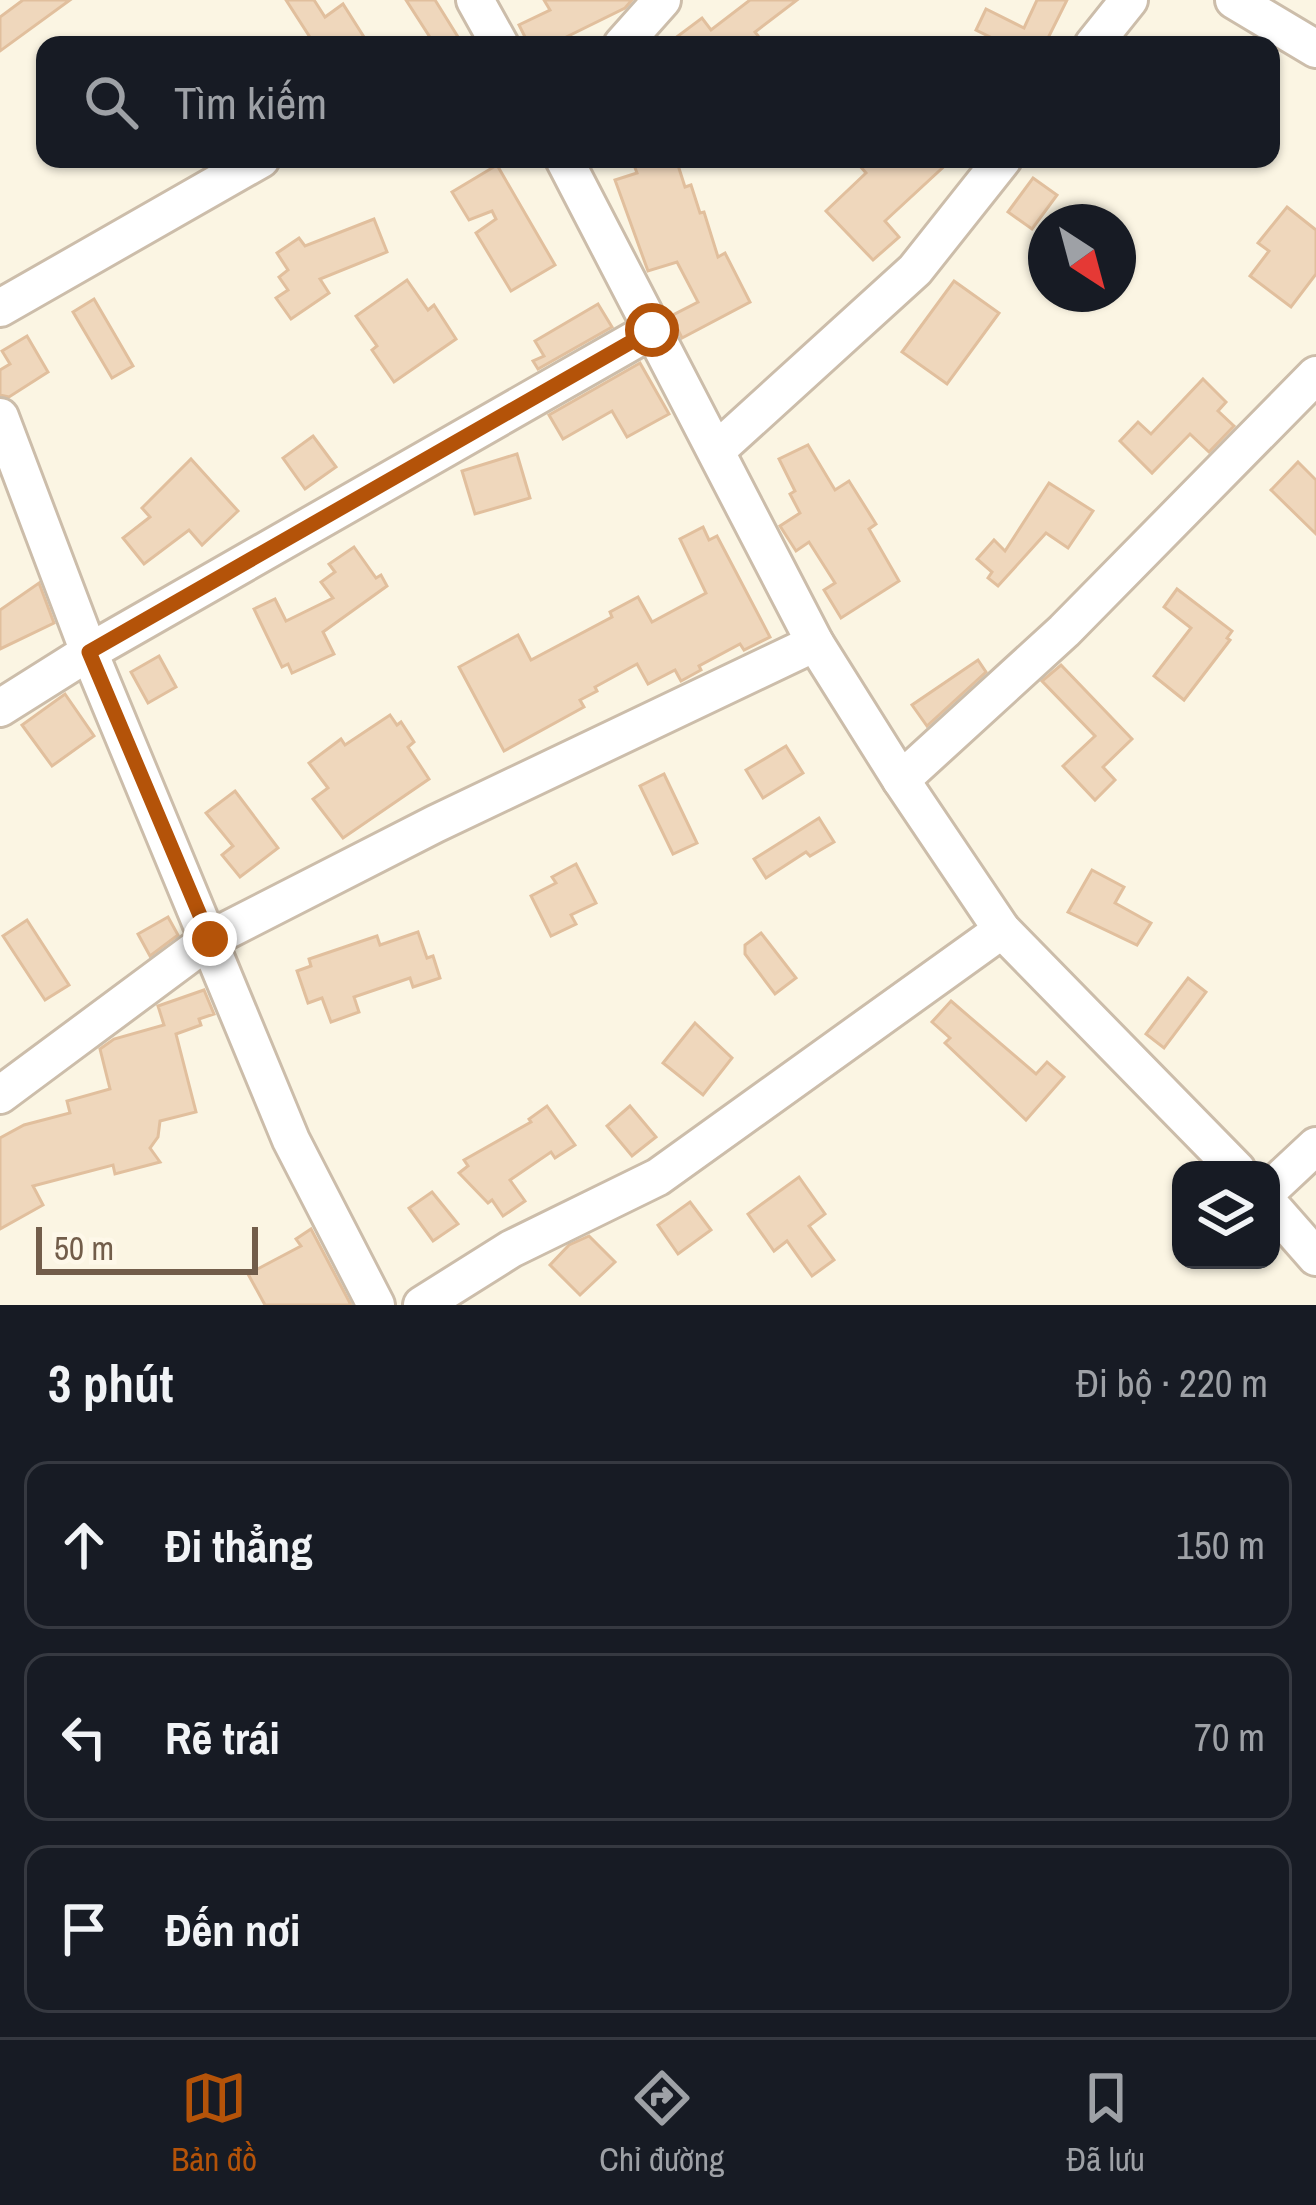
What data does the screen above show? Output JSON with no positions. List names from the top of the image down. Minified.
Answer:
{"scale_bar":"50 m","north":"bottom right","page":{"search":"Tìm kiếm","scale":"50 m","heading":["3 phút","Đi bộ · 220 m"],"list":[["Đi thẳng","150 m"],["Rẽ trái","70 m"],"Đến nơi"],"nav":["Bản đồ","Chỉ đường","Đã lưu"]}}
